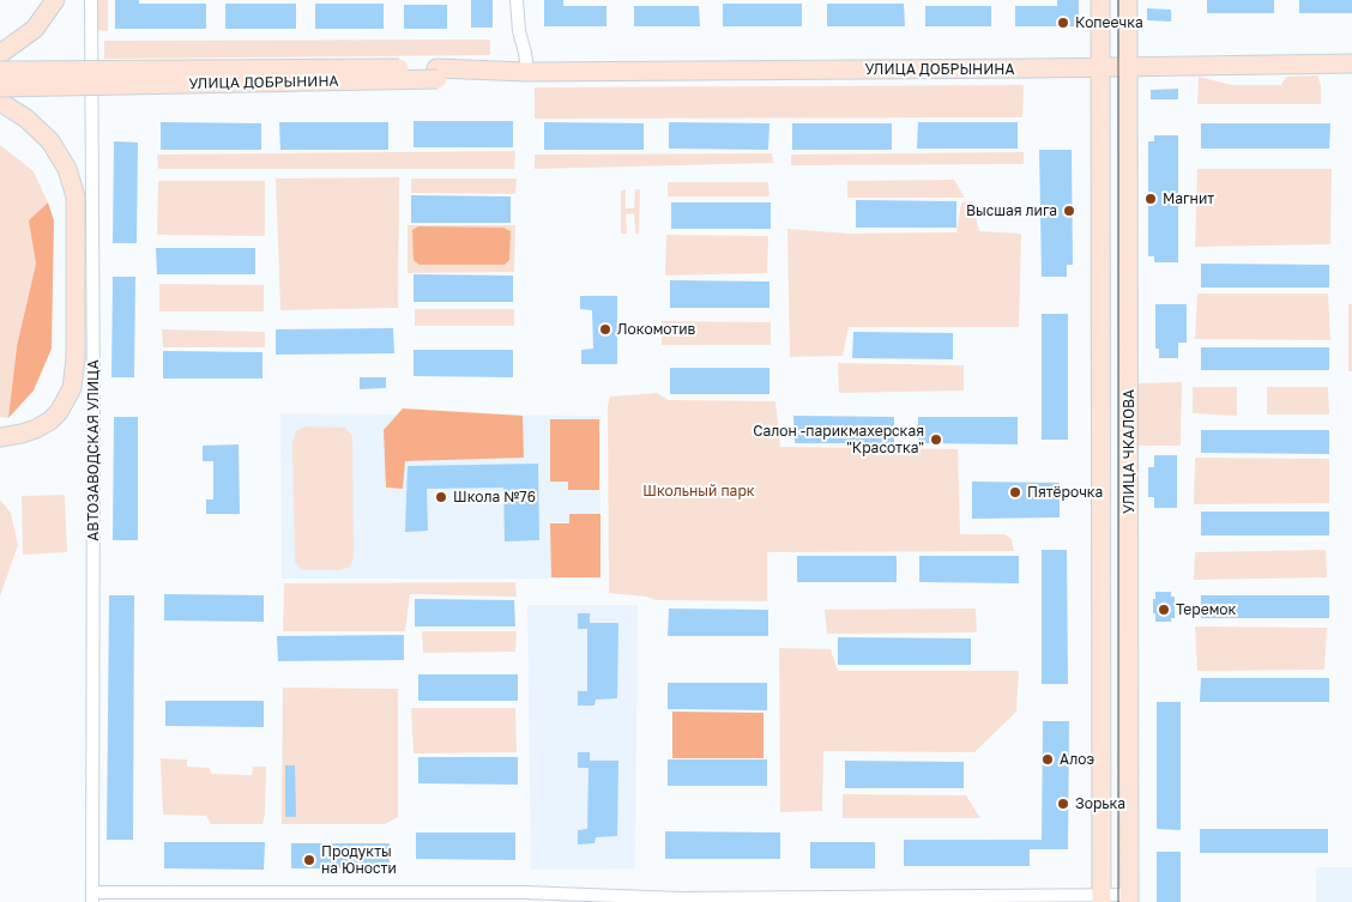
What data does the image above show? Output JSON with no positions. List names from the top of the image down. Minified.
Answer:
{"streets":{"main road":["УЛИЦА ДОБРЫНИНА","УЛИЦА ЧКАЛОВА"],"street":["АВТОЗАВОДСКАЯ УЛИЦА"]},"crossings":[["УЛИЦА ДОБРЫНИНА","УЛИЦА ЧКАЛОВА"]],"parks":["Школьный парк"],"places":["Копеечка","Магнит","Высшая лига","Локомотив","Салон -парикмахерская \"Красотка\"","Пятёрочка","Школа №76","Теремок","Алоэ","Зорька","Продукты на Юности"]}
